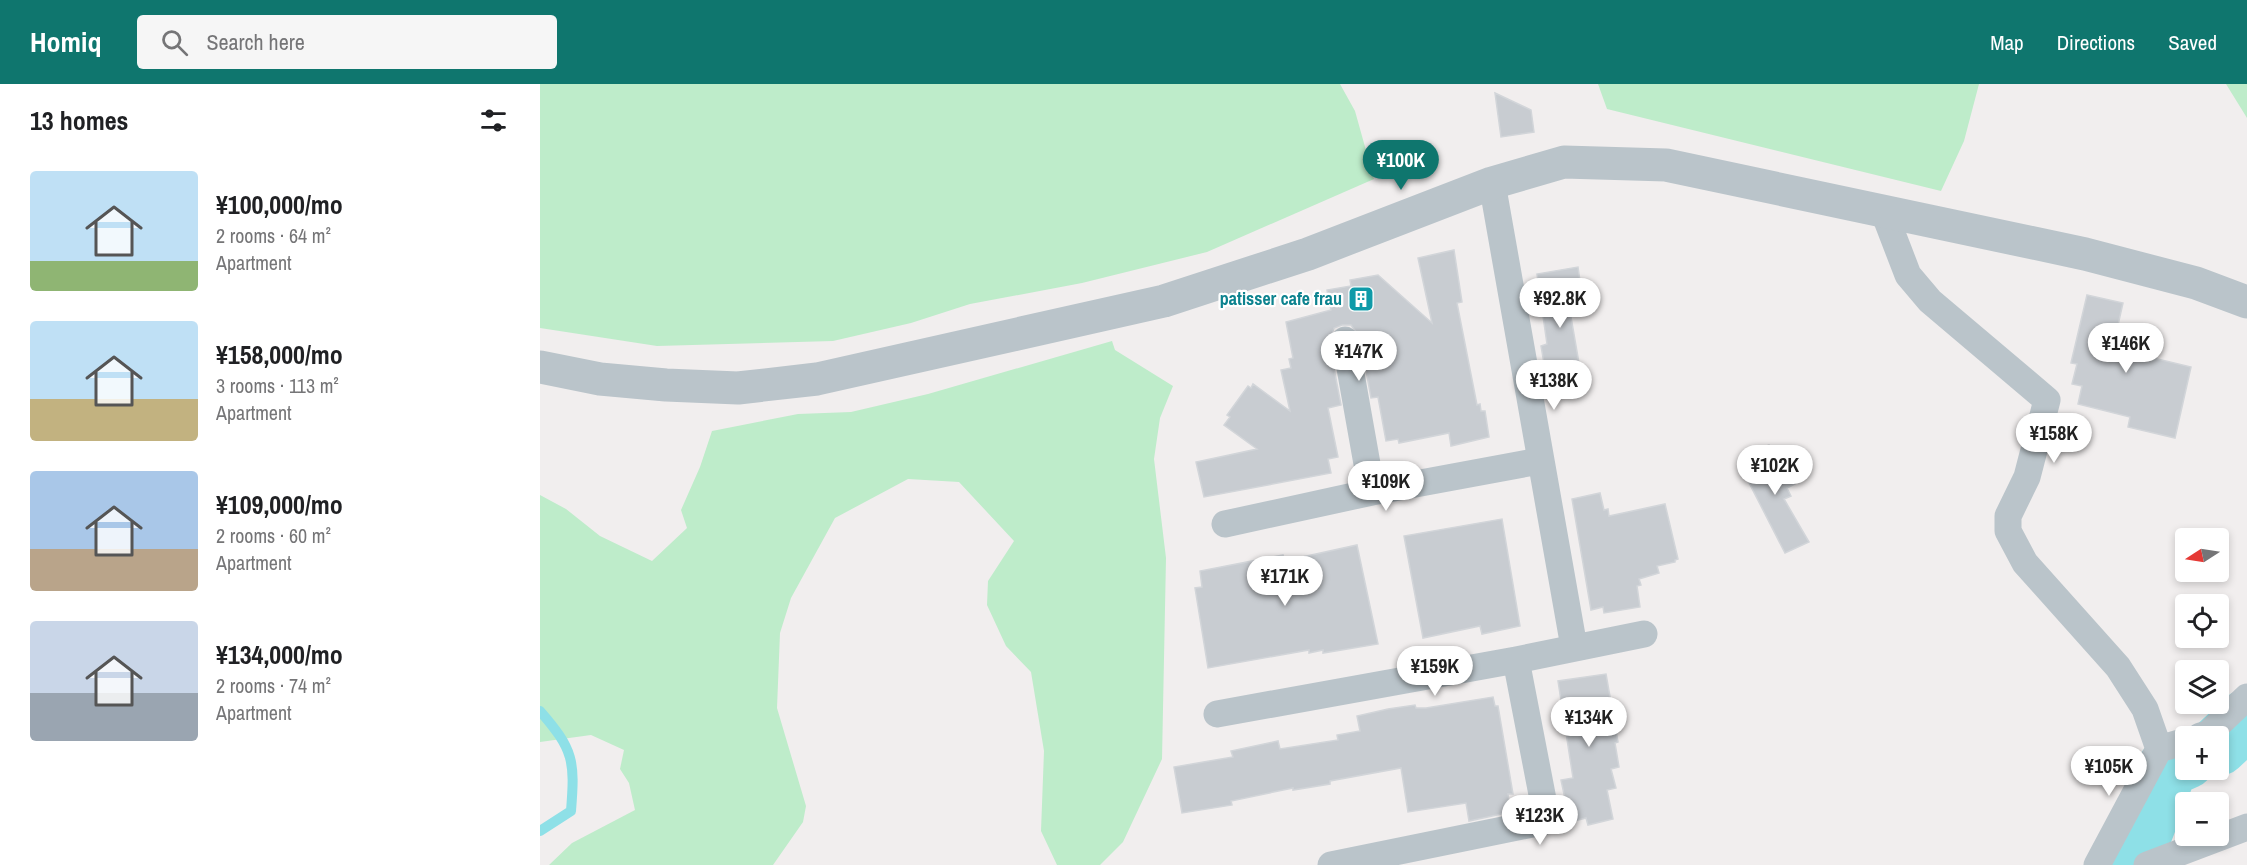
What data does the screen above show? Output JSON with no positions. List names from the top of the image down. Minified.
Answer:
{"places":{"building":["patisser cafe frau"]},"north":"left","page":{"header":"Homiq","search":"Search here","nav":["Map","Directions","Saved"],"heading":"13 homes","price":["¥100K","¥92.8K","¥146K","¥147K","¥138K","¥158K","¥102K","¥109K","¥171K","¥159K","¥134K","¥105K","¥123K"],"list":[{"name":"¥100,000/mo","note":"2 rooms · 64 m² · Apartment"},{"name":"¥158,000/mo","note":"3 rooms · 113 m² · Apartment"},{"name":"¥109,000/mo","note":"2 rooms · 60 m² · Apartment"},{"name":"¥134,000/mo","note":"2 rooms · 74 m² · Apartment"}],"map_buttons":["+","−"]}}
